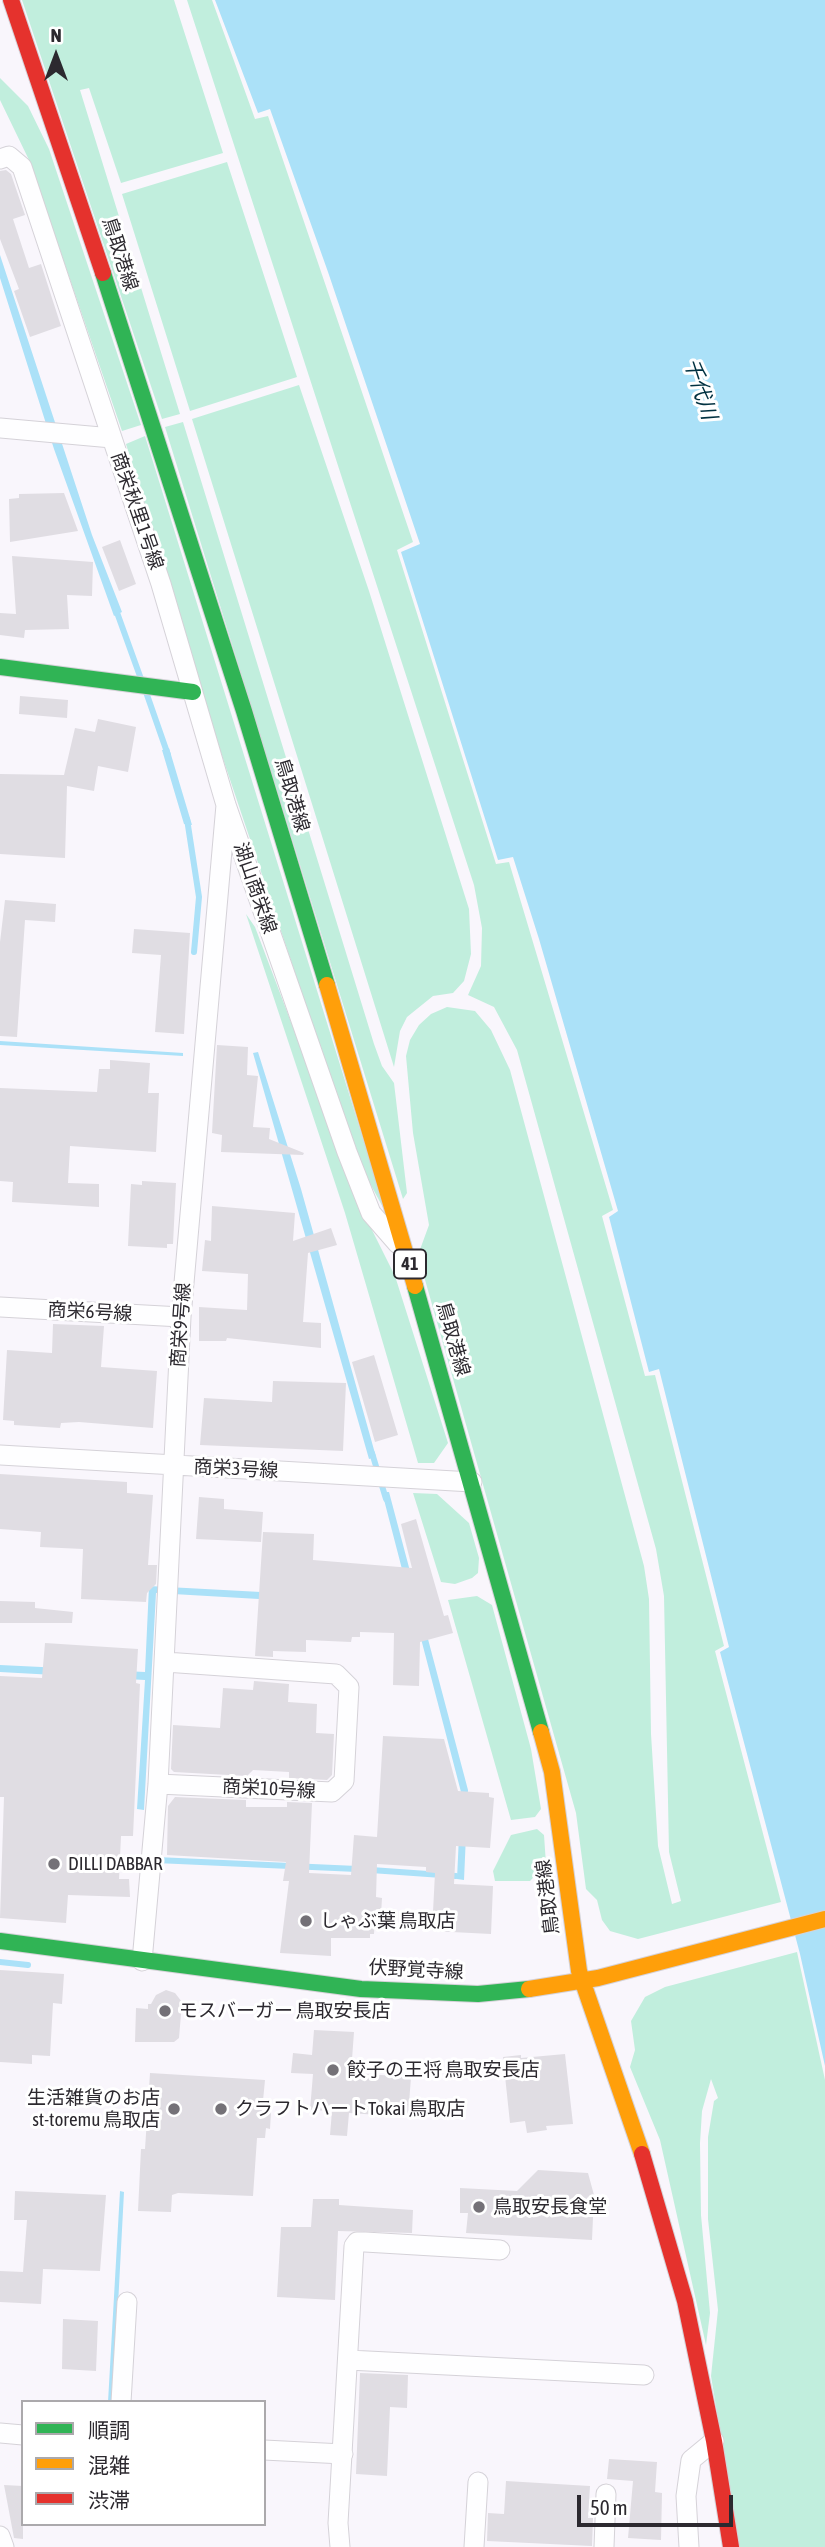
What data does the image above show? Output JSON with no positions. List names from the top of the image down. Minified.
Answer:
{"streets":{"main road":["鳥取港線","41","伏野覚寺線"],"street":["商栄秋里1号線","湖山商栄線","商栄6号線","商栄9号線","商栄3号線","商栄10号線"]},"crossings":[["鳥取港線","湖山商栄線"],["鳥取港線","商栄3号線"],["鳥取港線","伏野覚寺線"],["商栄秋里1号線","湖山商栄線"],["湖山商栄線","商栄9号線"],["商栄6号線","商栄9号線"],["商栄9号線","商栄3号線"],["商栄9号線","商栄10号線"],["商栄9号線","伏野覚寺線"]],"water":["千代川"],"places":["DILLI DABBAR","しゃぶ葉 鳥取店","モスバーガー 鳥取安長店","餃子の王将 鳥取安長店","生活雑貨のお店 st-toremu 鳥取店","クラフトハートTokai 鳥取店","鳥取安長食堂"],"legend":["順調","混雑","渋滞"],"scale_bar":"50 m","north":"top"}
